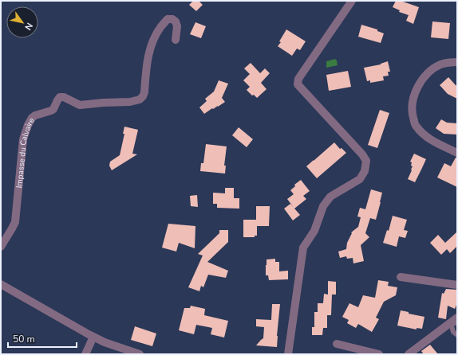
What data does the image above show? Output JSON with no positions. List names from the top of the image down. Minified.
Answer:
{"streets":{"street":["Impasse du Calvaire"]},"scale_bar":"50 m","north":"bottom right"}
